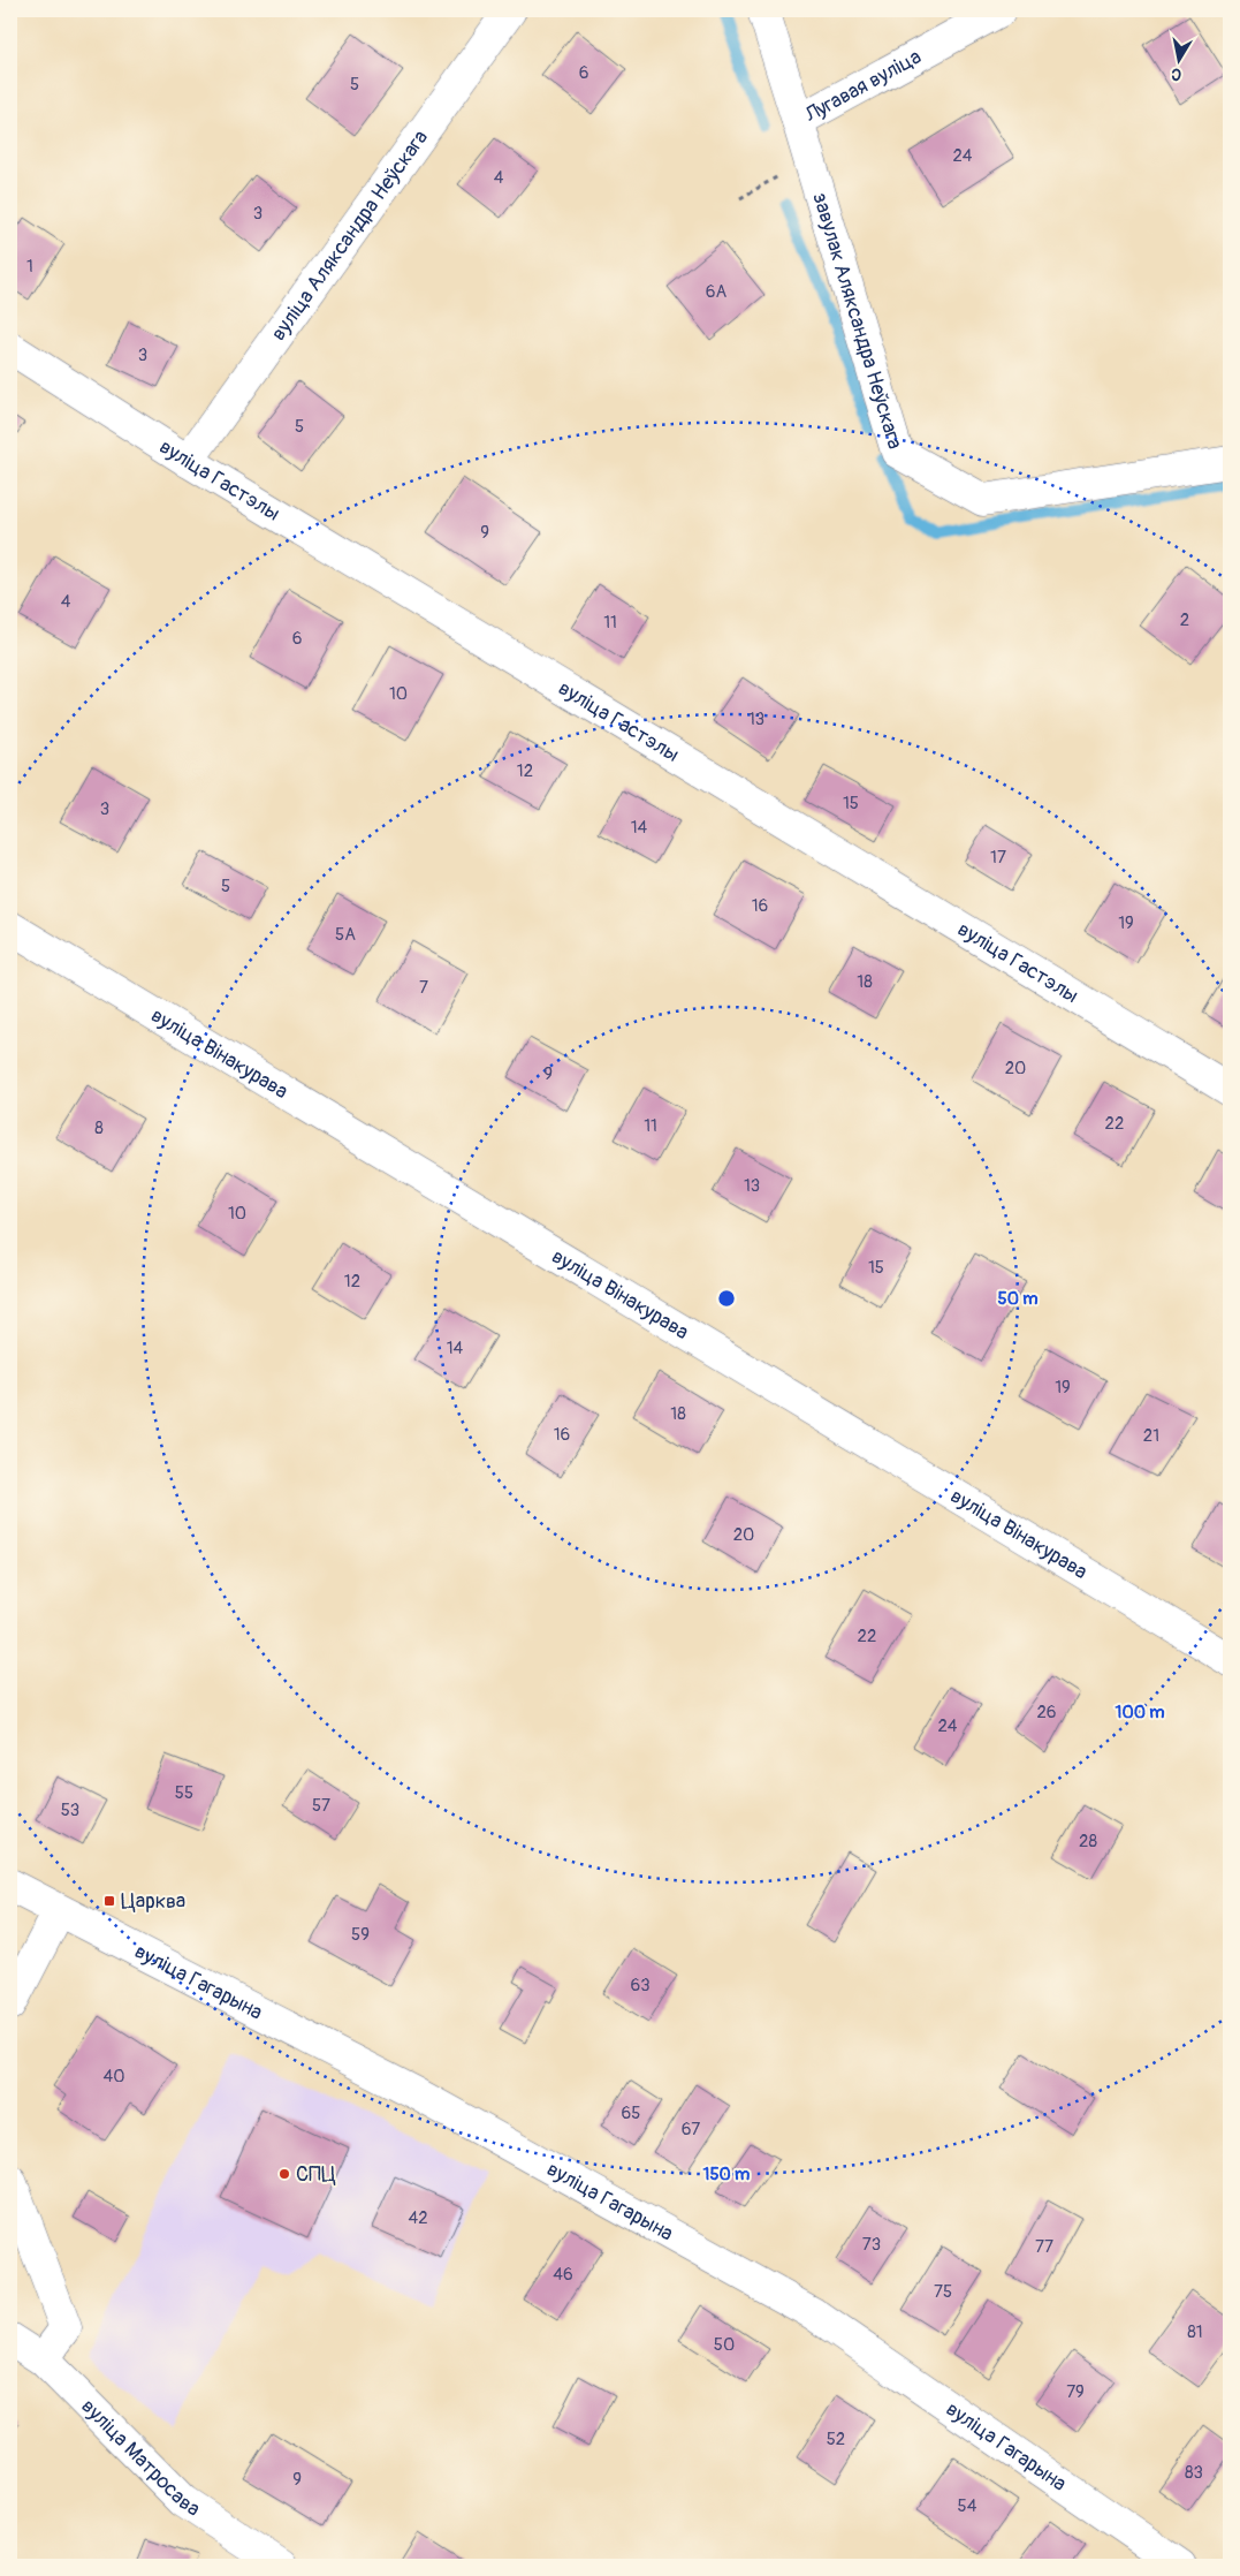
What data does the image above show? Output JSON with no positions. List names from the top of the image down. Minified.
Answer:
{"streets":{"street":["Лугавая вуліца","вуліца Аляксандра Неўскага","завулак Аляксандра Неўскага","вуліца Гастэлы","вуліца Вінакурава","вуліца Гагарына","вуліца Матросава"]},"crossings":[["Лугавая вуліца","завулак Аляксандра Неўскага"],["вуліца Аляксандра Неўскага","вуліца Гастэлы"]],"places":{"transit":["Царква"],"other":["СПЦ"]},"house_numbers":["6","5","24","4","3","1","6А","3","5","9","4","2","11","6","10","13","12","15","3","14","17","5","16","19","5А","18","7","20","9","22","11","8","13","10","15","12","14","19","18","16","21","20","22","26","24","55","57","53","28","59","63","40","65","67","42","73","77","46","75","81","50","79","52","83","9","54"],"north":"bottom","rings":["50 m","100 m","150 m"]}
